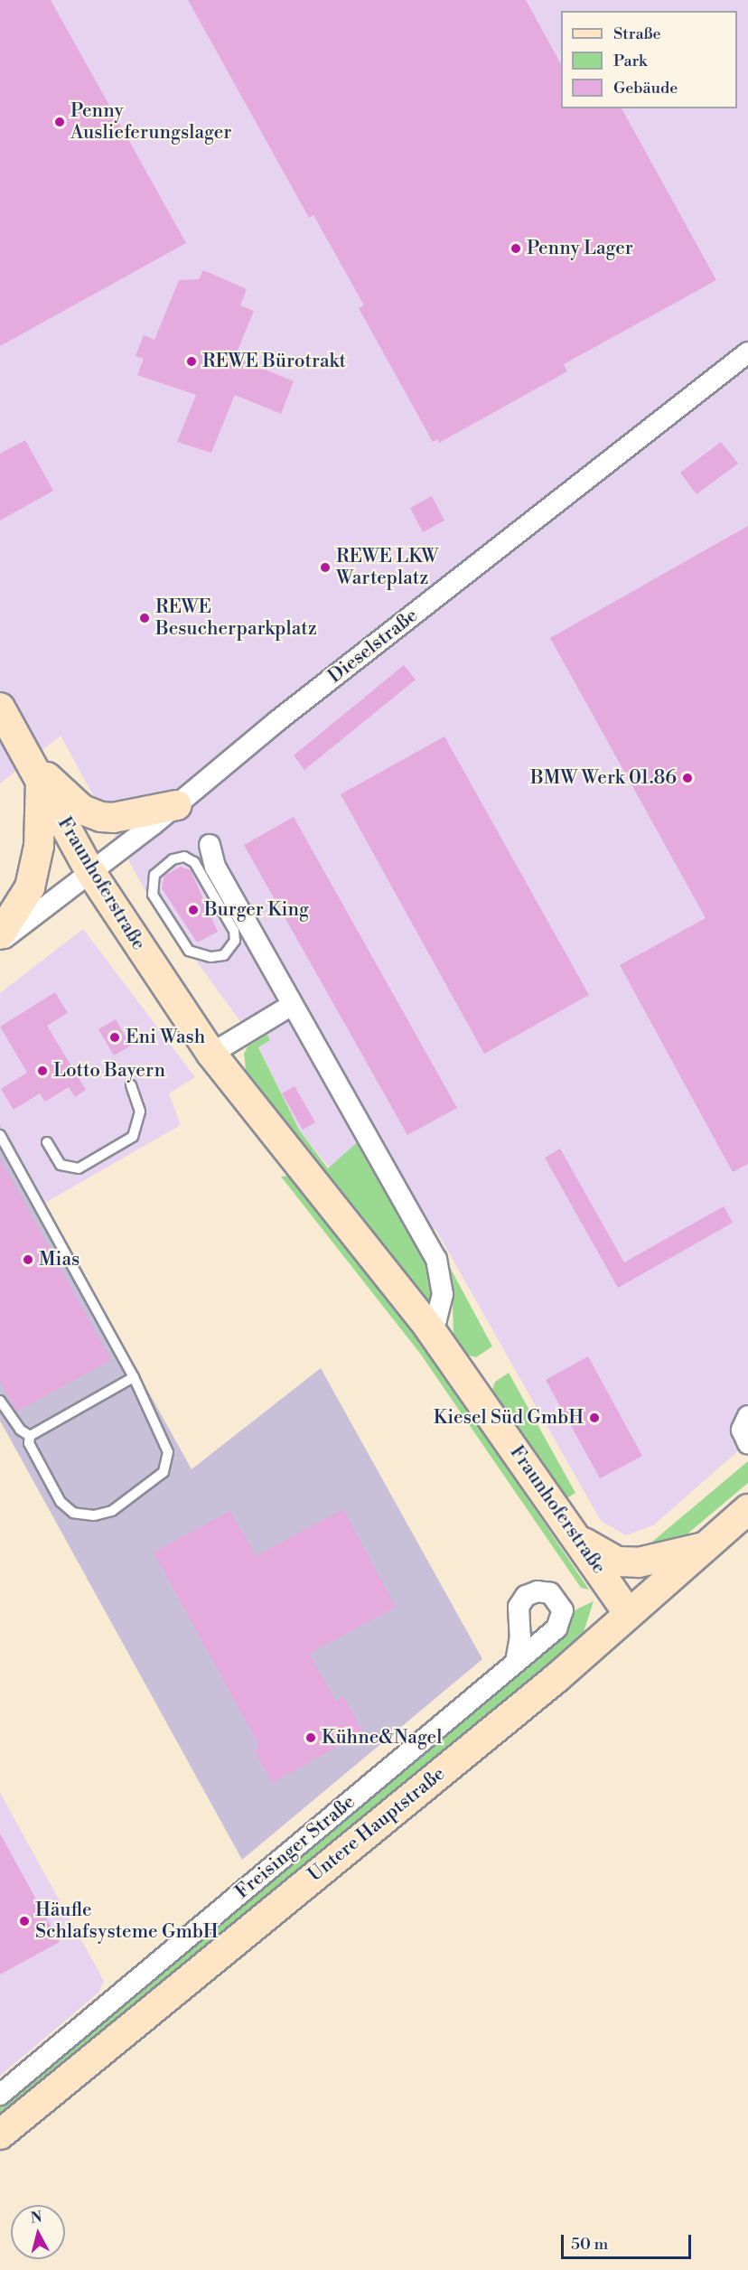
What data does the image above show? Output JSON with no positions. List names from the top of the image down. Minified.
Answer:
{"streets":{"main road":["Fraunhoferstraße","Untere Hauptstraße"],"street":["Dieselstraße","Freisinger Straße"]},"crossings":[["Dieselstraße","Fraunhoferstraße"],["Fraunhoferstraße","Untere Hauptstraße"]],"places":["Penny Auslieferungslager","Penny Lager","REWE Bürotrakt","REWE LKW Warteplatz","REWE Besucherparkplatz","BMW Werk 01.86","Burger King","Eni Wash","Lotto Bayern","Mias","Kiesel Süd GmbH","Kühne&Nagel","Häufle Schlafsysteme GmbH"],"legend":["Straße","Park","Gebäude"],"scale_bar":"50 m","north":"top"}
